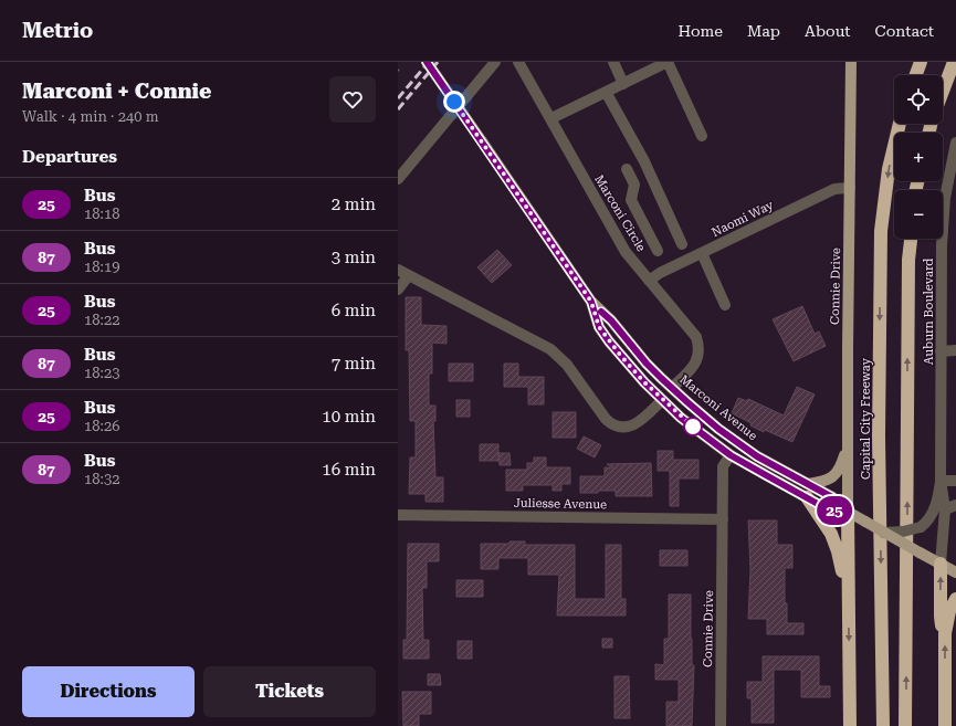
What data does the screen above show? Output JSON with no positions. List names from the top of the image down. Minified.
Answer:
{"streets":{"highway":["Capital City Freeway"],"main road":["Connie Drive","Marconi Avenue"],"street":["Marconi Circle","Naomi Way","Auburn Boulevard","Juliesse Avenue"]},"crossings":[["Marconi Circle","Naomi Way"],["Marconi Circle","Marconi Avenue"],["Naomi Way","Connie Drive"],["Connie Drive","Marconi Avenue"],["Connie Drive","Juliesse Avenue"],["Auburn Boulevard","Marconi Avenue"]],"lines":["bus line 25"],"page":{"header":"Metrio","nav":["Home","Map","About","Contact"],"heading":[["Marconi + Connie","Walk · 4 min · 240 m"],"Departures"],"on_map":"25","map_buttons":["+","−"],"list":[{"mark":"25","name":"Bus","note":"18:18","value":"2 min"},{"mark":"87","name":"Bus","note":"18:19","value":"3 min"},{"mark":"25","name":"Bus","note":"18:22","value":"6 min"},{"mark":"87","name":"Bus","note":"18:23","value":"7 min"},{"mark":"25","name":"Bus","note":"18:26","value":"10 min"},{"mark":"87","name":"Bus","note":"18:32","value":"16 min"}],"buttons":["Directions","Tickets"]}}
